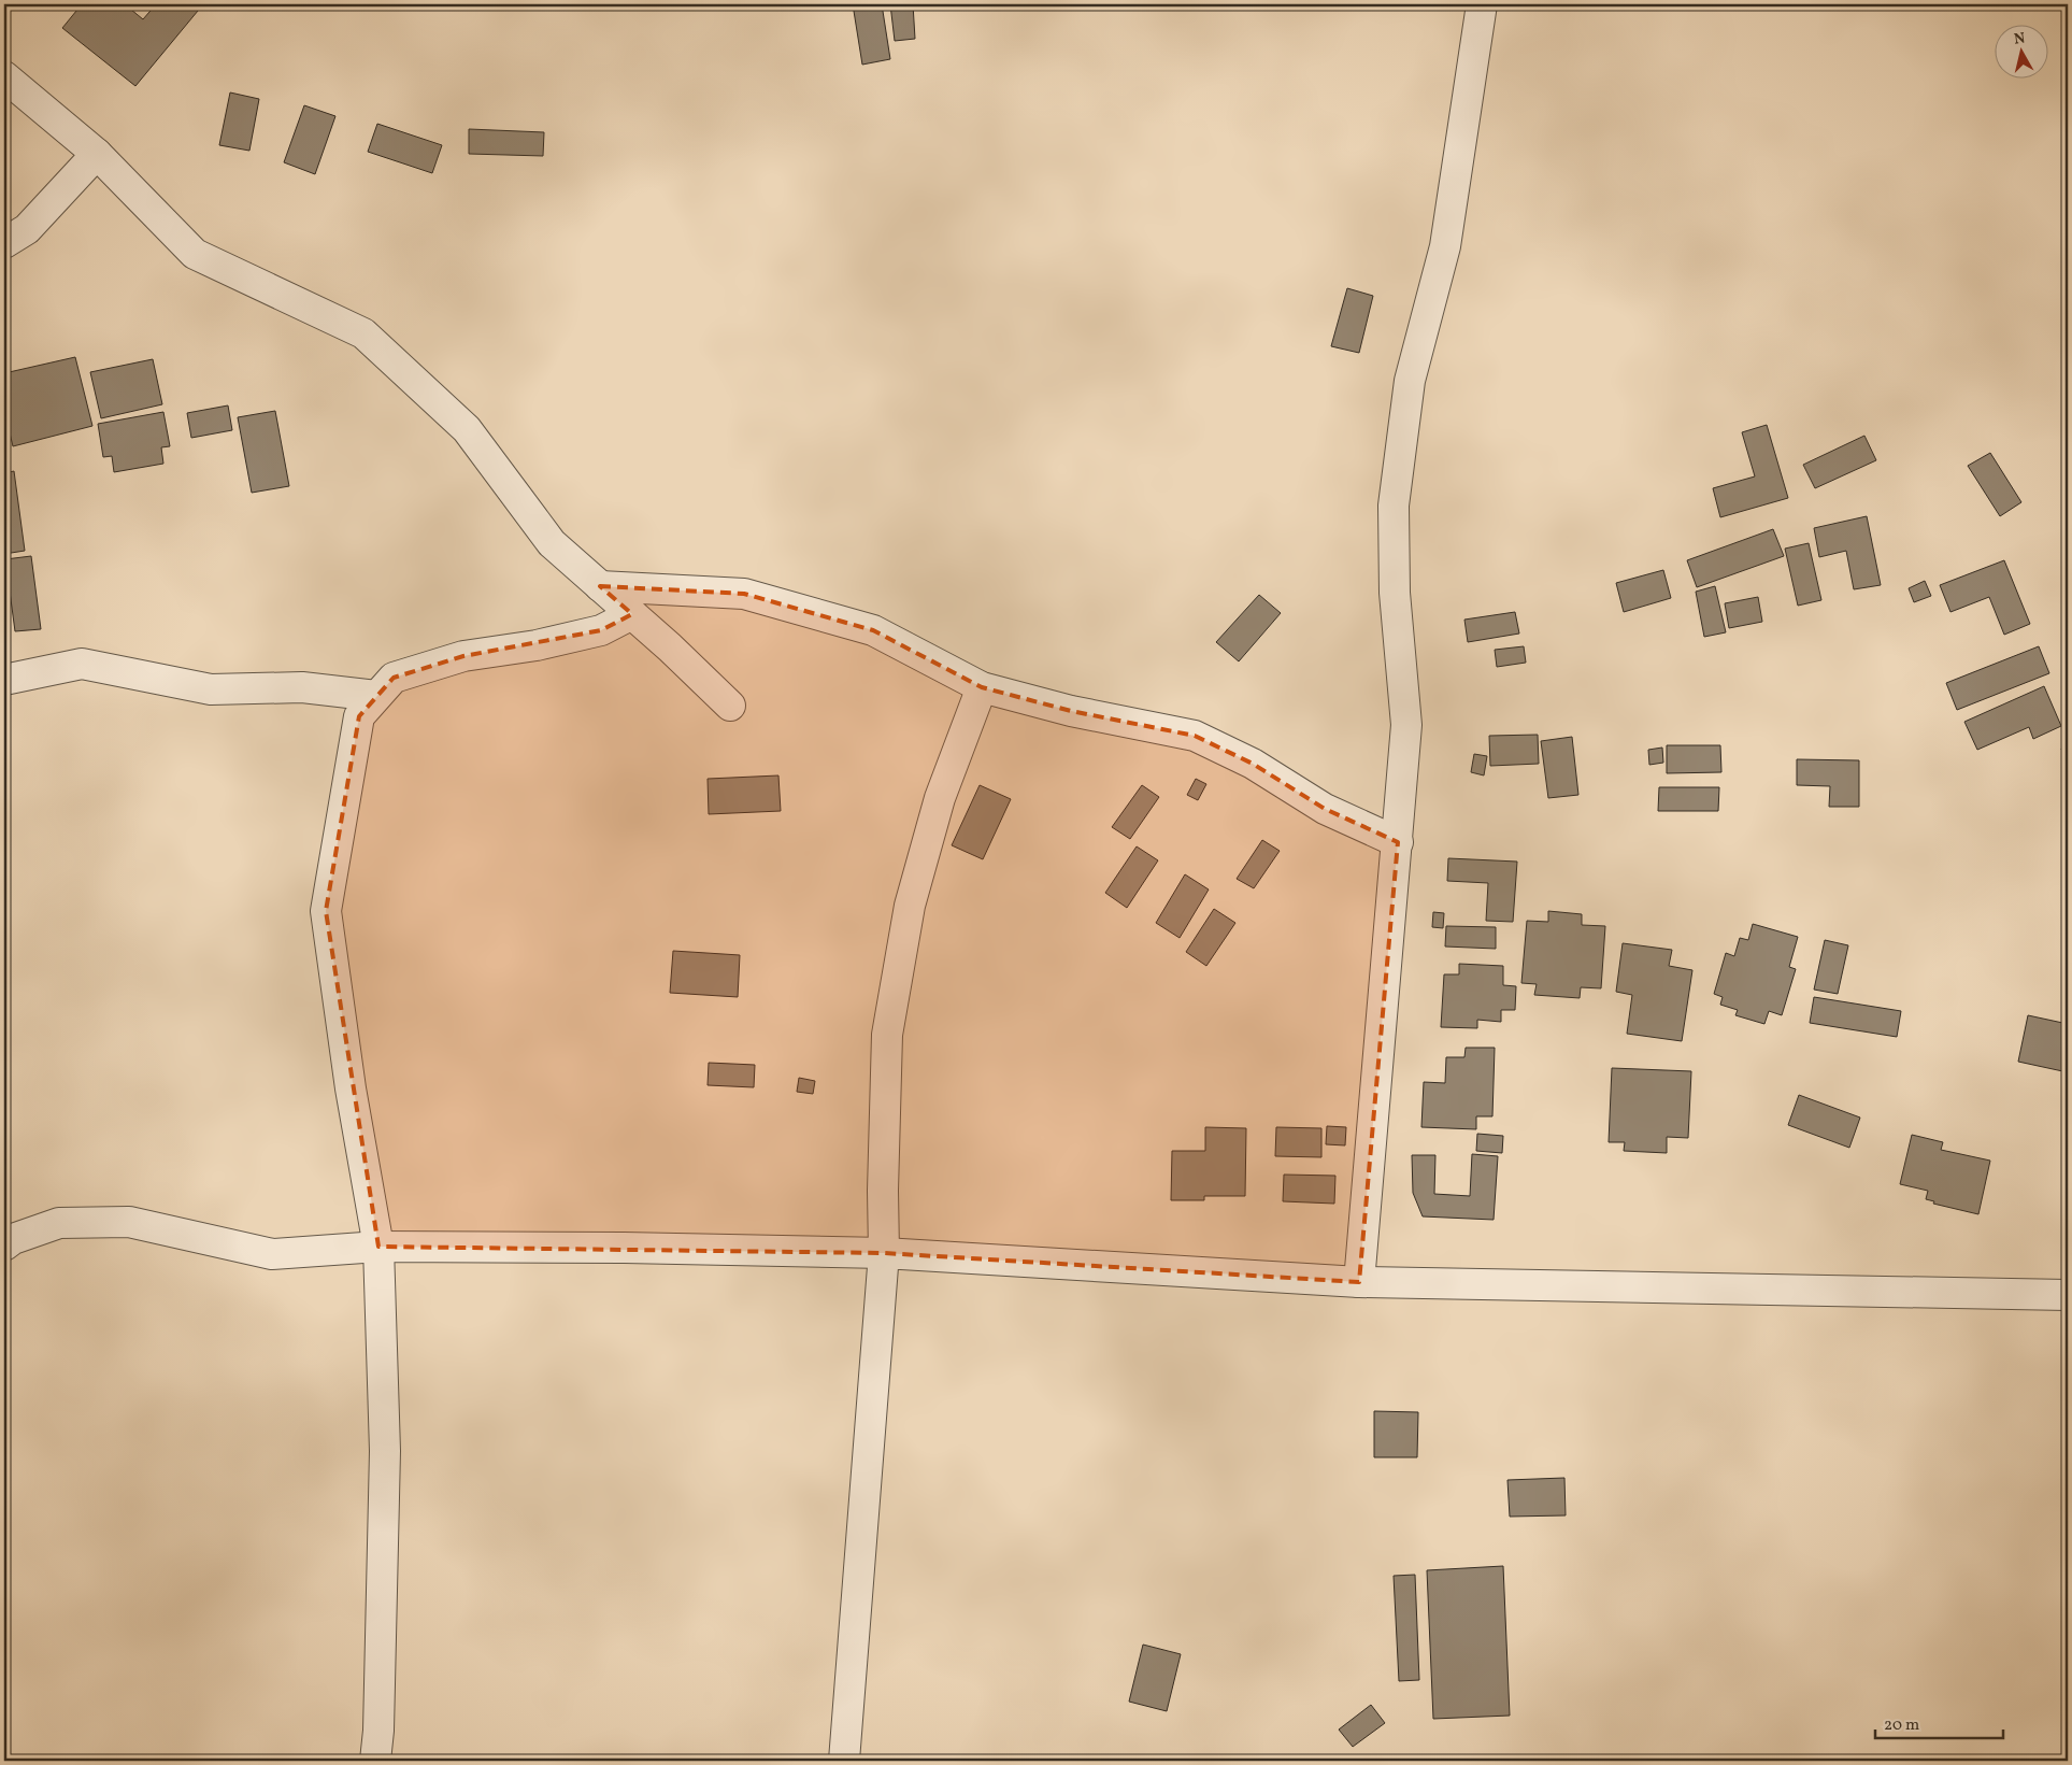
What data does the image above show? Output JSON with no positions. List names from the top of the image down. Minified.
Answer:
{"scale_bar":"20 m","north":"top"}
